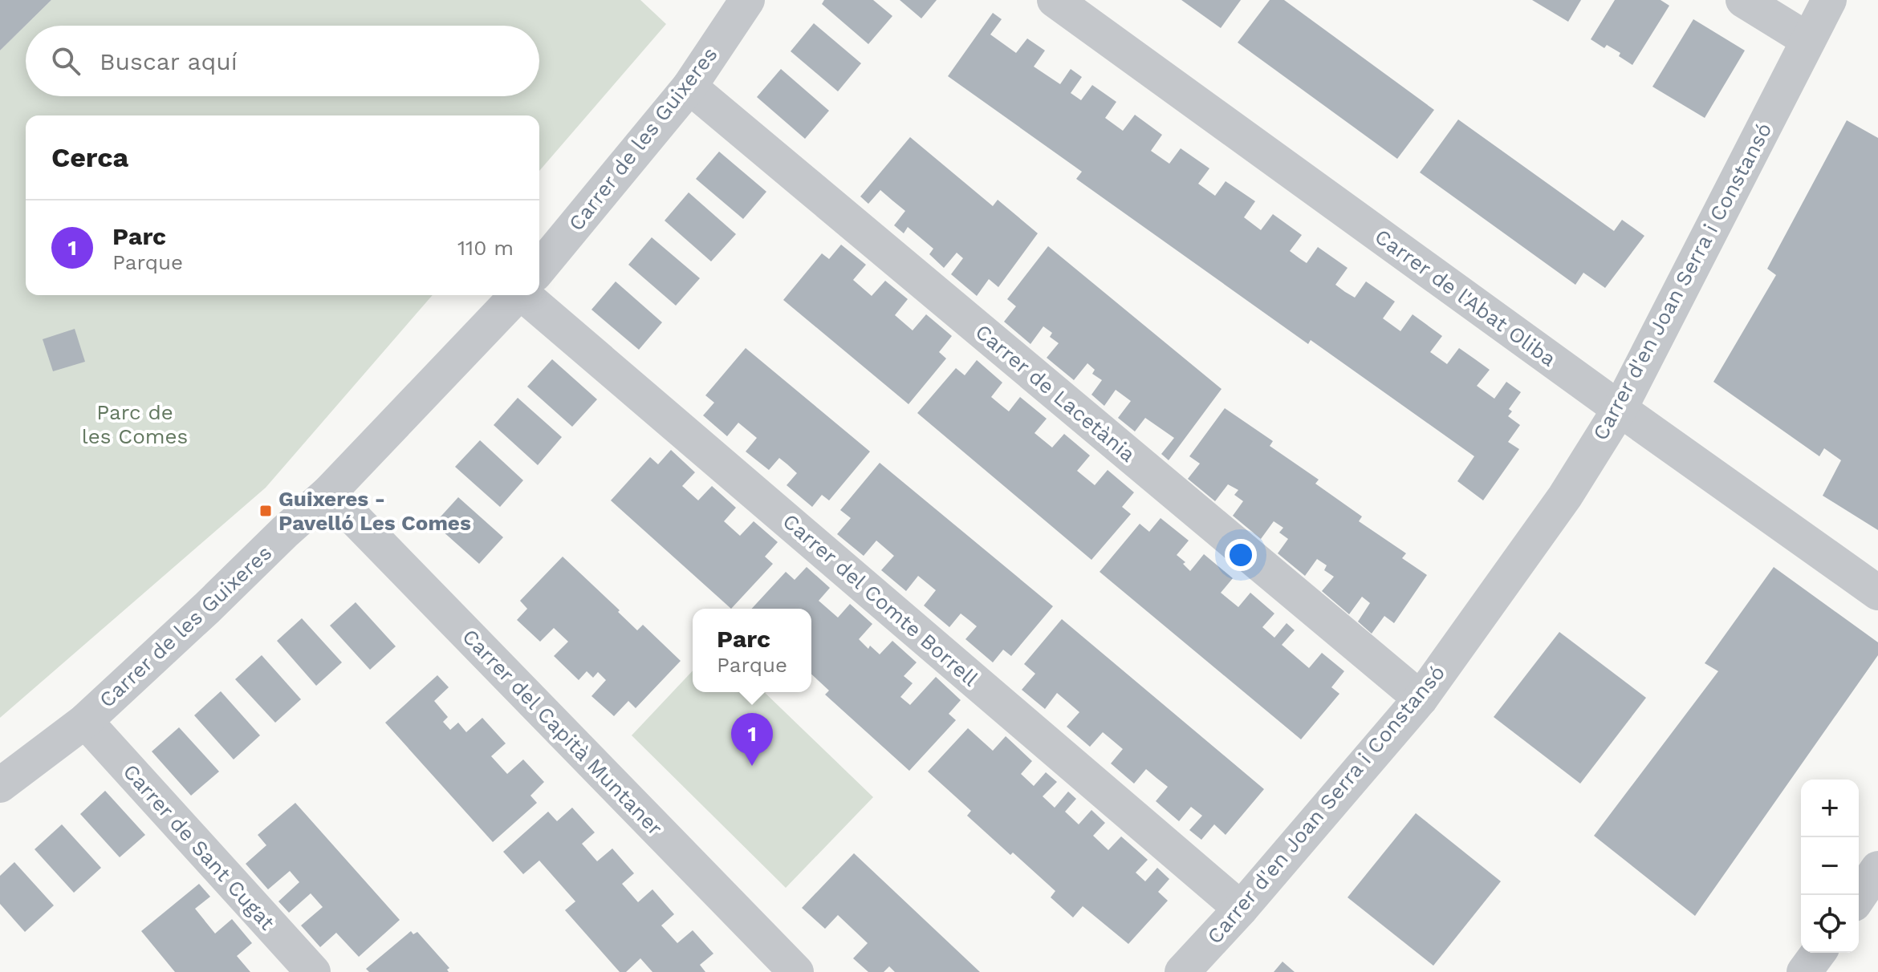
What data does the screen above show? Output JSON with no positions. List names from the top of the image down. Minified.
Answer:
{"streets":{"street":["Carrer de les Guixeres","Carrer d'en Joan Serra i Constansó","Carrer de l'Abat Oliba","Carrer de Lacetània","Carrer del Comte Borrell","Carrer del Capità Muntaner","Carrer de Sant Cugat"]},"crossings":[["Carrer de les Guixeres","Carrer de Lacetània"],["Carrer de les Guixeres","Carrer del Capità Muntaner"],["Carrer de les Guixeres","Carrer de Sant Cugat"],["Carrer d'en Joan Serra i Constansó","Carrer de l'Abat Oliba"],["Carrer d'en Joan Serra i Constansó","Carrer de Lacetània"],["Carrer d'en Joan Serra i Constansó","Carrer del Comte Borrell"]],"parks":["Parc de les Comes"],"places":{"transit":["Guixeres - Pavelló Les Comes"]},"page":{"search":"Buscar aquí","heading":"Cerca","list":[{"mark":"1","name":"Parc","note":"Parque","value":"110 m"}],"popup":["Parc","Parque"],"pins":"1","map_buttons":["+","−"]}}
